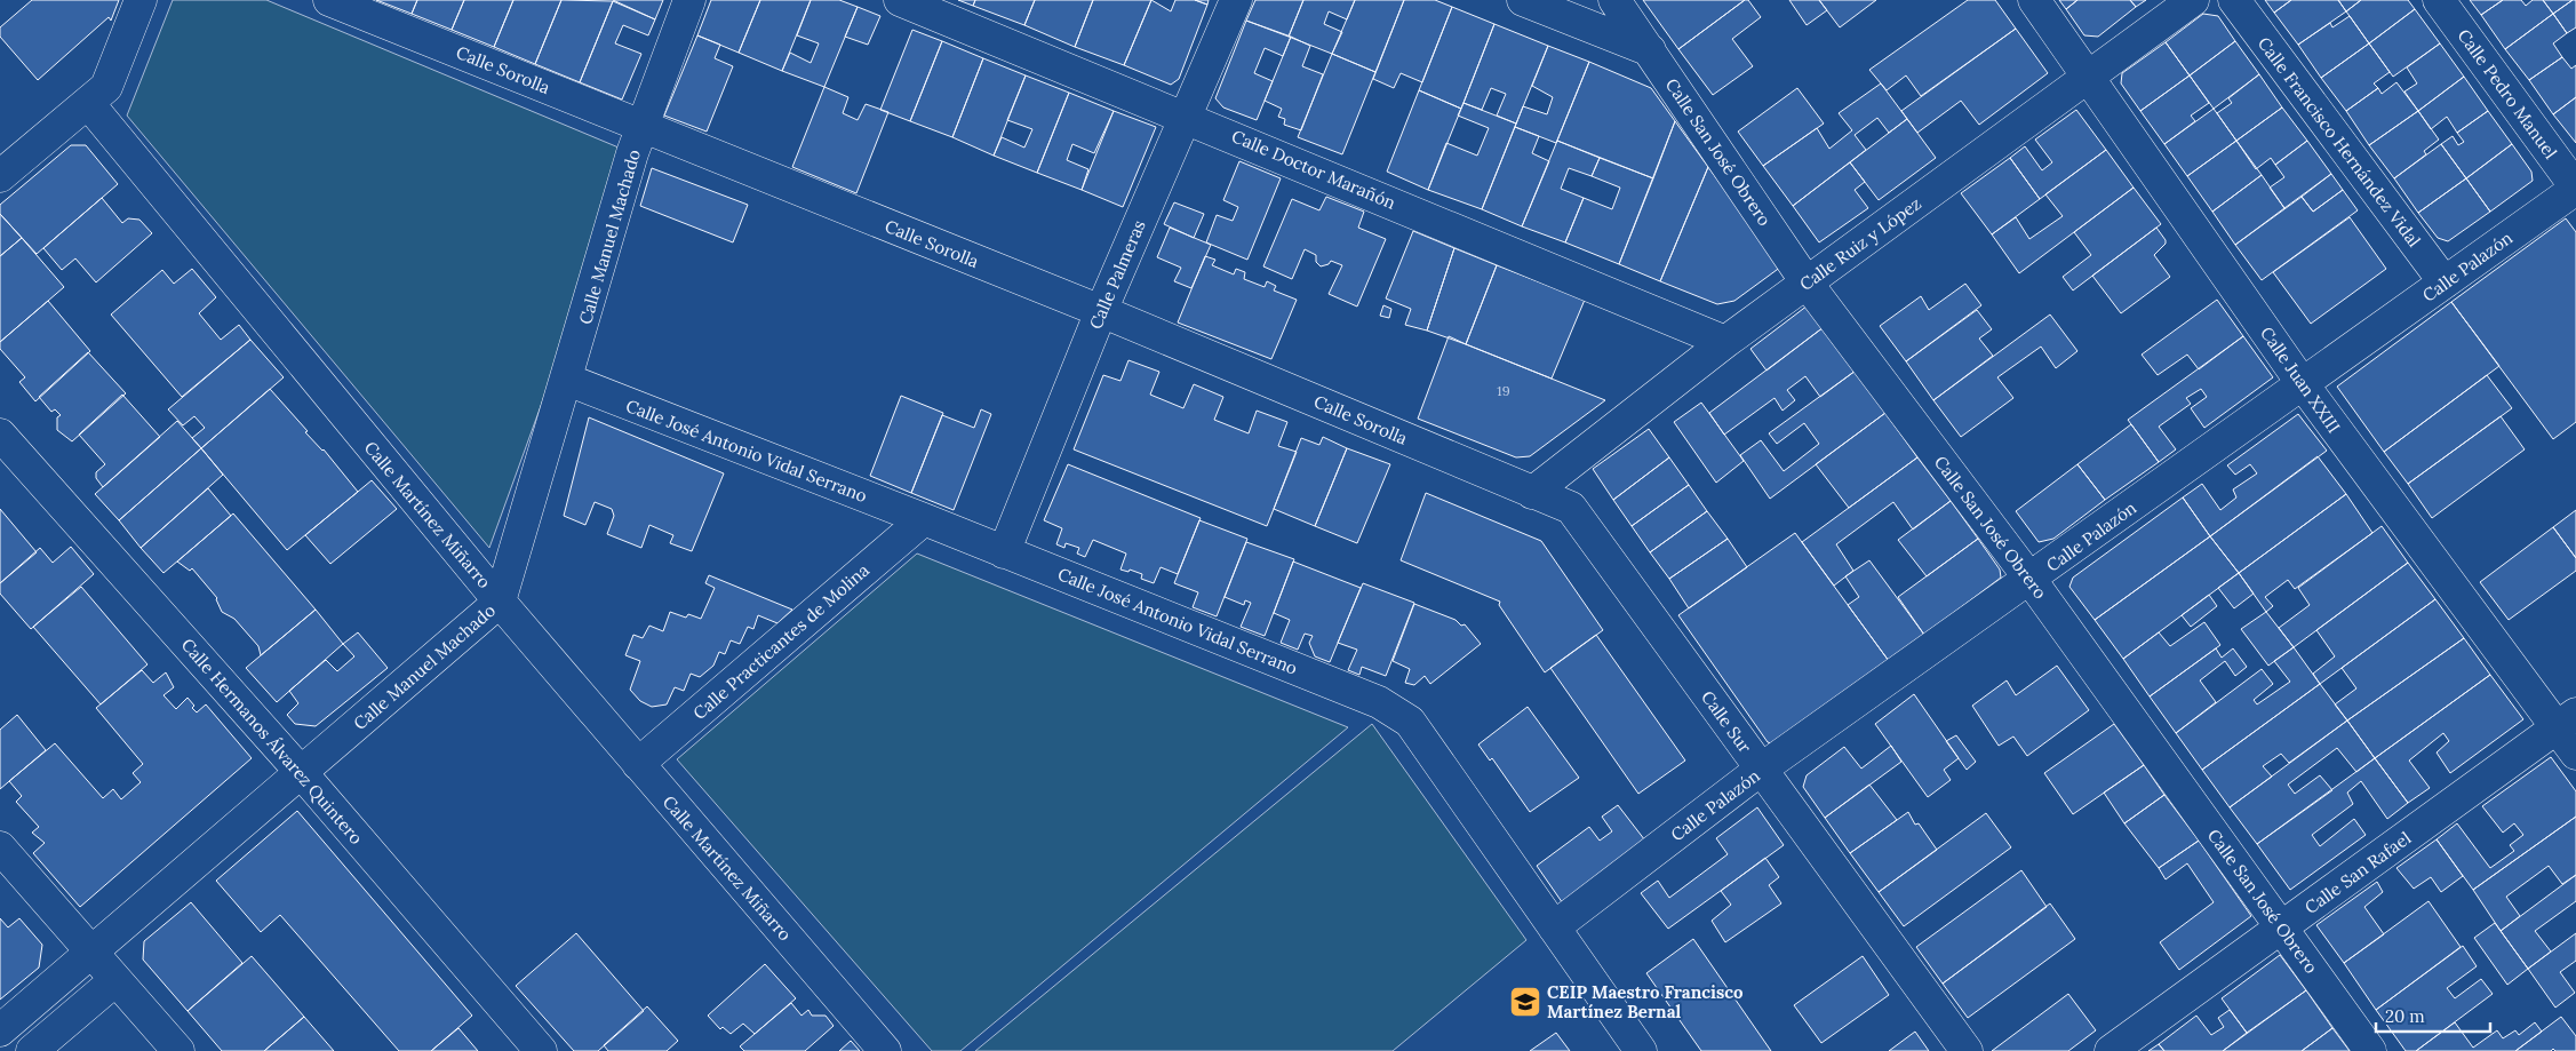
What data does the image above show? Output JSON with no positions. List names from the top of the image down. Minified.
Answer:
{"streets":{"street":["Calle Sorolla","Calle Pedro Manuel","Calle Francisco Hernández Vidal","Calle San José Obrero","Calle Doctor Marañón","Calle Manuel Machado","Calle Ruiz y López","Calle Palazón","Calle Palmeras","Calle Juan XXIII","Calle José Antonio Vidal Serrano","Calle Martínez Miñarro","Calle Practicantes de Molina","Calle Sur","Calle Hermanos Álvarez Quintero","Calle San Rafael"]},"crossings":[["Calle Sorolla","Calle Manuel Machado"],["Calle Sorolla","Calle Ruiz y López"],["Calle Sorolla","Calle Palmeras"],["Calle Sorolla","Calle Sur"],["Calle Pedro Manuel","Calle Palazón"],["Calle Francisco Hernández Vidal","Calle Palazón"],["Calle San José Obrero","Calle Ruiz y López"],["Calle San José Obrero","Calle Palazón"],["Calle San José Obrero","Calle San Rafael"],["Calle Doctor Marañón","Calle Ruiz y López"],["Calle Doctor Marañón","Calle Palmeras"],["Calle Manuel Machado","Calle José Antonio Vidal Serrano"],["Calle Manuel Machado","Calle Martínez Miñarro"],["Calle Manuel Machado","Calle Hermanos Álvarez Quintero"],["Calle Ruiz y López","Calle Juan XXIII"],["Calle Ruiz y López","Calle Sur"],["Calle Palazón","Calle Juan XXIII"],["Calle Palazón","Calle José Antonio Vidal Serrano"],["Calle Palazón","Calle Sur"],["Calle Palmeras","Calle José Antonio Vidal Serrano"],["Calle Juan XXIII","Calle San Rafael"],["Calle José Antonio Vidal Serrano","Calle Practicantes de Molina"],["Calle Martínez Miñarro","Calle Practicantes de Molina"]],"places":{"school or university":["CEIP Maestro Francisco Martínez Bernal"]},"house_numbers":["19"],"scale_bar":"20 m"}
